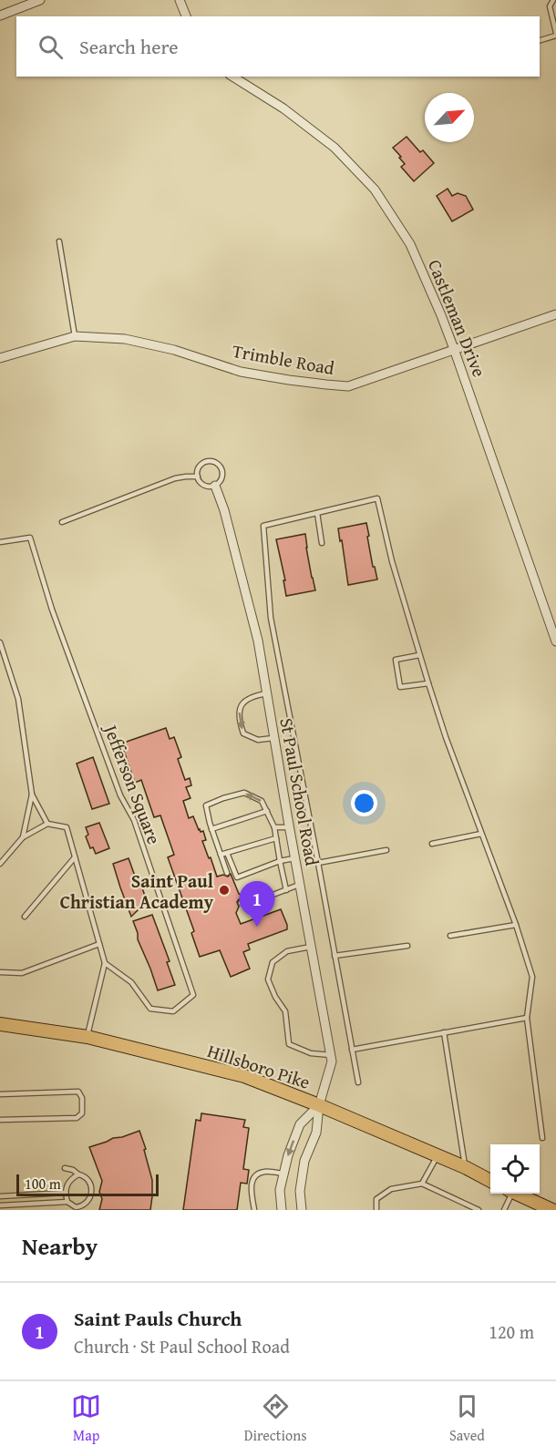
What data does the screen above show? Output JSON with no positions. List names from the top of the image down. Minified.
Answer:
{"streets":{"main road":["Hillsboro Pike"],"street":["Castleman Drive","Trimble Road","St Paul School Road"],"lane":["Jefferson Square"]},"crossings":[["Castleman Drive","Trimble Road"],["St Paul School Road","Hillsboro Pike"]],"places":["Saint Paul Christian Academy"],"scale_bar":"100 m","north":"top right","page":{"search":"Search here","pins":"1","scale":"100 m","heading":"Nearby","list":[{"mark":"1","name":"Saint Pauls Church","note":"Church · St Paul School Road","value":"120 m"}],"nav":["Map","Directions","Saved"]}}
